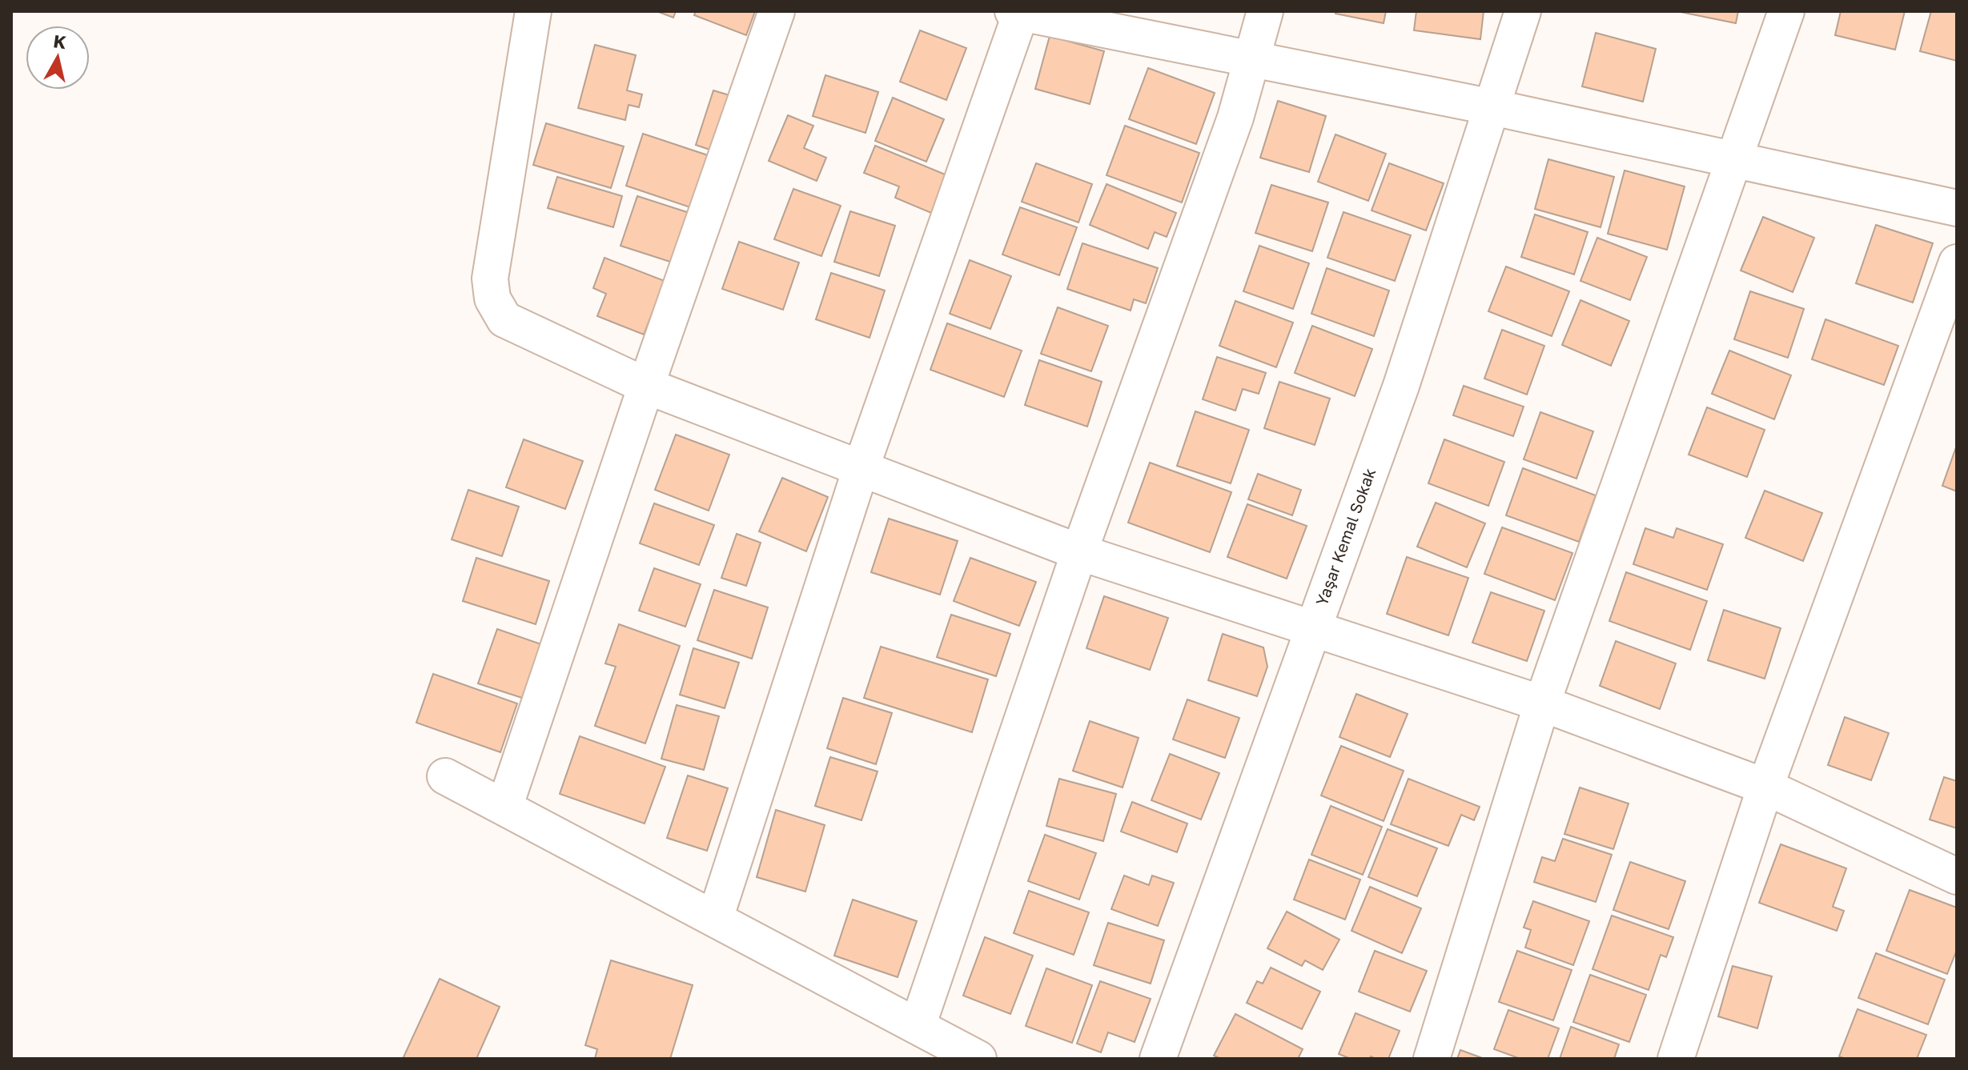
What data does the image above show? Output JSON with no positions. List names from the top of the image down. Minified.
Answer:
{"streets":{"street":["Yaşar Kemal Sokak"]},"north":"top"}
